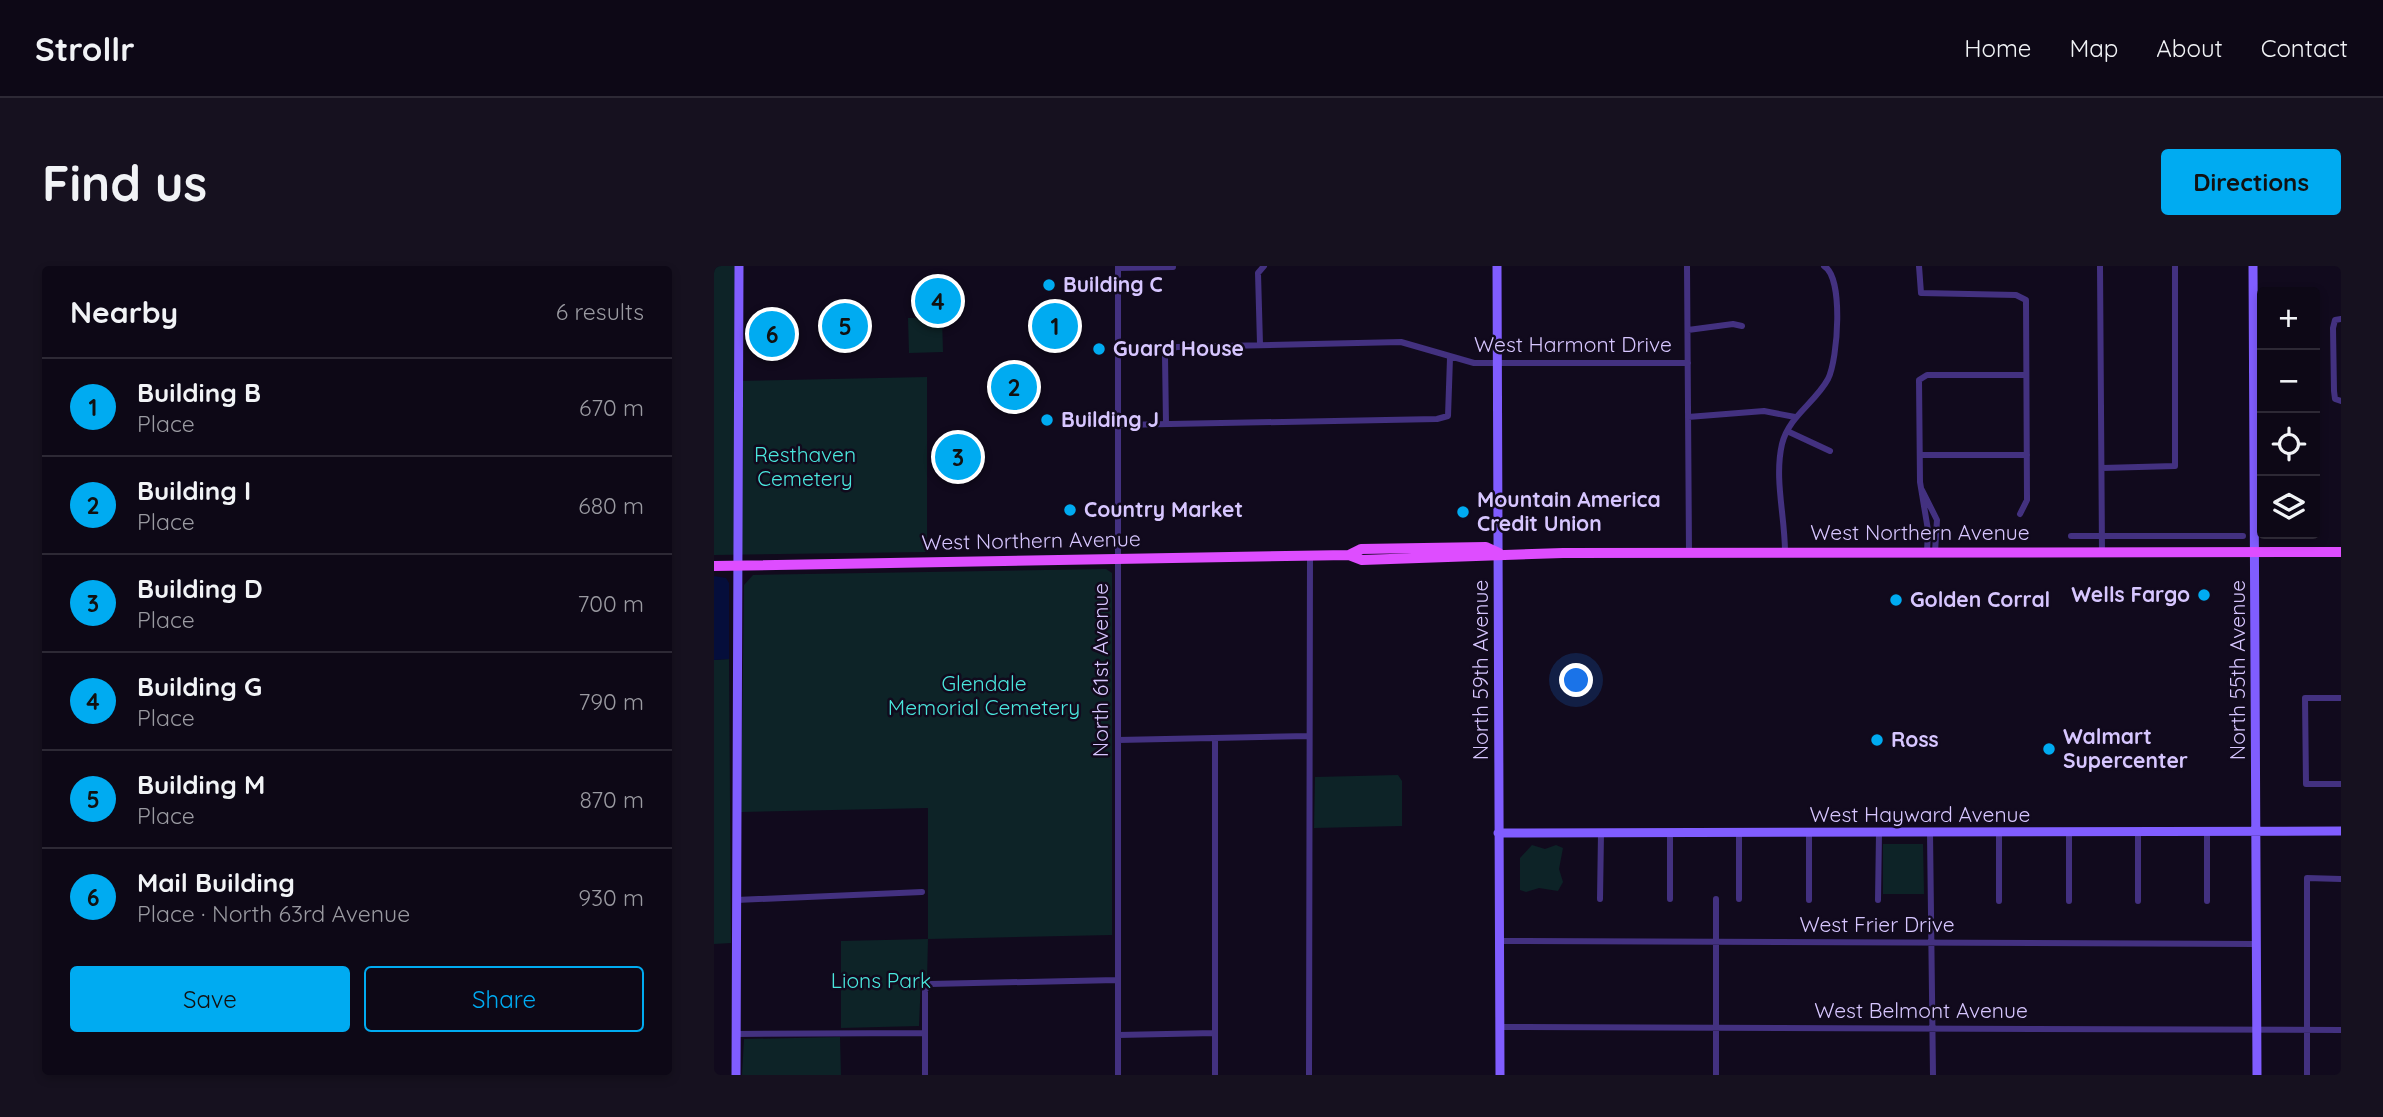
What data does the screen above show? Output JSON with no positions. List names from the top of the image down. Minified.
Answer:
{"streets":{"main road":["West Northern Avenue"],"street":["West Harmont Drive","North 61st Avenue","North 59th Avenue","North 55th Avenue","West Hayward Avenue","West Frier Drive","West Belmont Avenue"]},"crossings":[["West Harmont Drive","North 59th Avenue"],["West Northern Avenue","North 61st Avenue"],["West Northern Avenue","North 59th Avenue"],["West Northern Avenue","North 55th Avenue"],["North 59th Avenue","West Hayward Avenue"],["North 59th Avenue","West Frier Drive"],["North 59th Avenue","West Belmont Avenue"],["North 55th Avenue","West Hayward Avenue"],["North 55th Avenue","West Frier Drive"],["North 55th Avenue","West Belmont Avenue"]],"parks":["Resthaven Cemetery","Glendale Memorial Cemetery","Lions Park"],"places":["Building C","Guard House","Building J","Country Market","Mountain America Credit Union","Wells Fargo","Golden Corral","Ross","Walmart Supercenter"],"page":{"header":"Strollr","nav":["Home","Map","About","Contact"],"buttons":["Directions",["Save","Share"]],"title":"Find us","heading":["Nearby","6 results"],"pins":["4","1","5","6","2","3"],"map_buttons":["+","−"],"list":[{"mark":"1","name":"Building B","note":"Place","value":"670 m"},{"mark":"2","name":"Building I","note":"Place","value":"680 m"},{"mark":"3","name":"Building D","note":"Place","value":"700 m"},{"mark":"4","name":"Building G","note":"Place","value":"790 m"},{"mark":"5","name":"Building M","note":"Place","value":"870 m"},{"mark":"6","name":"Mail Building","note":"Place · North 63rd Avenue","value":"930 m"}]}}
